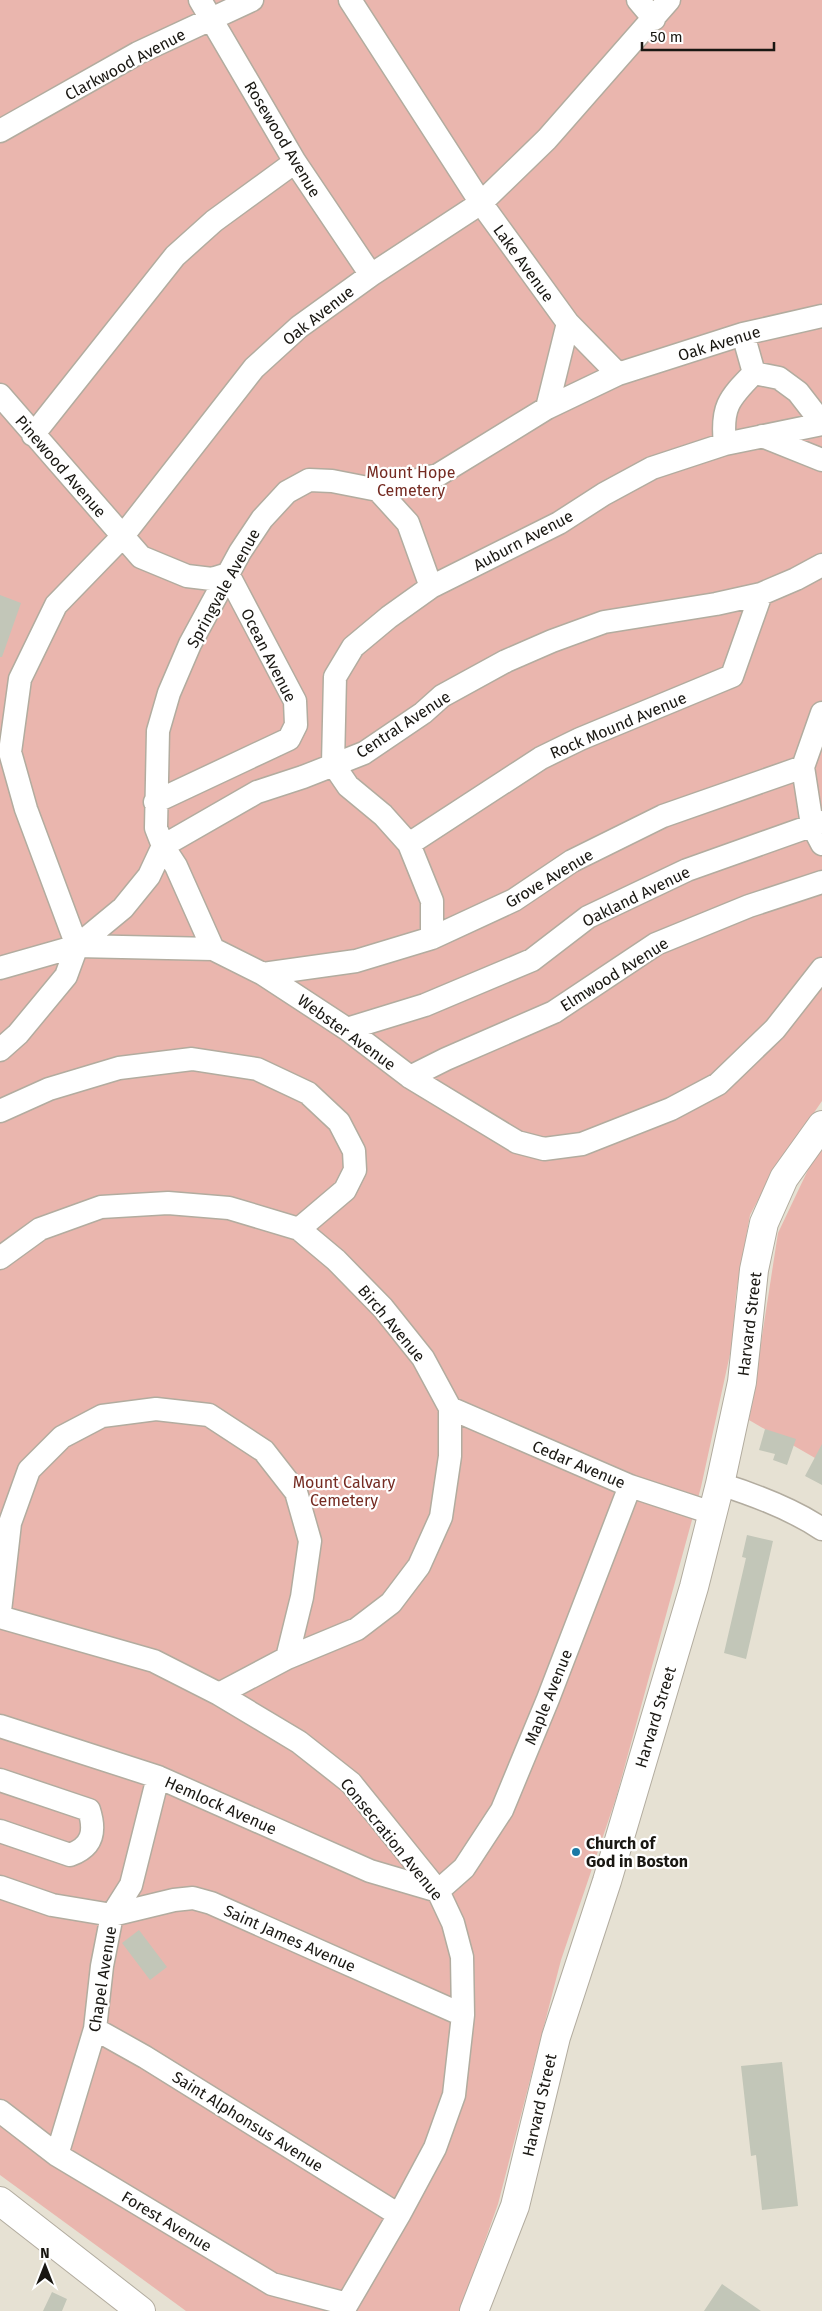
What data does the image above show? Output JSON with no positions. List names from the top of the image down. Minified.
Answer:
{"streets":{"main road":["Harvard Street"],"street":["Clarkwood Avenue","Rosewood Avenue","Lake Avenue","Oak Avenue","Pinewood Avenue","Auburn Avenue","Springvale Avenue","Ocean Avenue","Central Avenue","Rock Mound Avenue","Grove Avenue","Oakland Avenue","Elmwood Avenue","Webster Avenue","Birch Avenue","Cedar Avenue","Maple Avenue","Hemlock Avenue","Consecration Avenue","Saint James Avenue","Chapel Avenue","Saint Alphonsus Avenue","Forest Avenue"]},"crossings":[["Clarkwood Avenue","Rosewood Avenue"],["Rosewood Avenue","Oak Avenue"],["Lake Avenue","Oak Avenue"],["Lake Avenue","Springvale Avenue"],["Oak Avenue","Pinewood Avenue"],["Oak Avenue","Springvale Avenue"],["Auburn Avenue","Central Avenue"],["Springvale Avenue","Ocean Avenue"],["Springvale Avenue","Central Avenue"],["Springvale Avenue","Webster Avenue"],["Central Avenue","Rock Mound Avenue"],["Grove Avenue","Webster Avenue"],["Oakland Avenue","Webster Avenue"],["Elmwood Avenue","Webster Avenue"],["Birch Avenue","Cedar Avenue"],["Birch Avenue","Consecration Avenue"],["Harvard Street","Cedar Avenue"],["Cedar Avenue","Maple Avenue"],["Maple Avenue","Hemlock Avenue"],["Maple Avenue","Consecration Avenue"],["Hemlock Avenue","Consecration Avenue"],["Hemlock Avenue","Chapel Avenue"],["Consecration Avenue","Saint James Avenue"],["Consecration Avenue","Saint Alphonsus Avenue"],["Consecration Avenue","Forest Avenue"],["Saint James Avenue","Chapel Avenue"],["Chapel Avenue","Saint Alphonsus Avenue"],["Chapel Avenue","Forest Avenue"]],"parks":["Mount Hope Cemetery","Mount Calvary Cemetery"],"places":["Church of God in Boston"],"scale_bar":"50 m","north":"top"}
